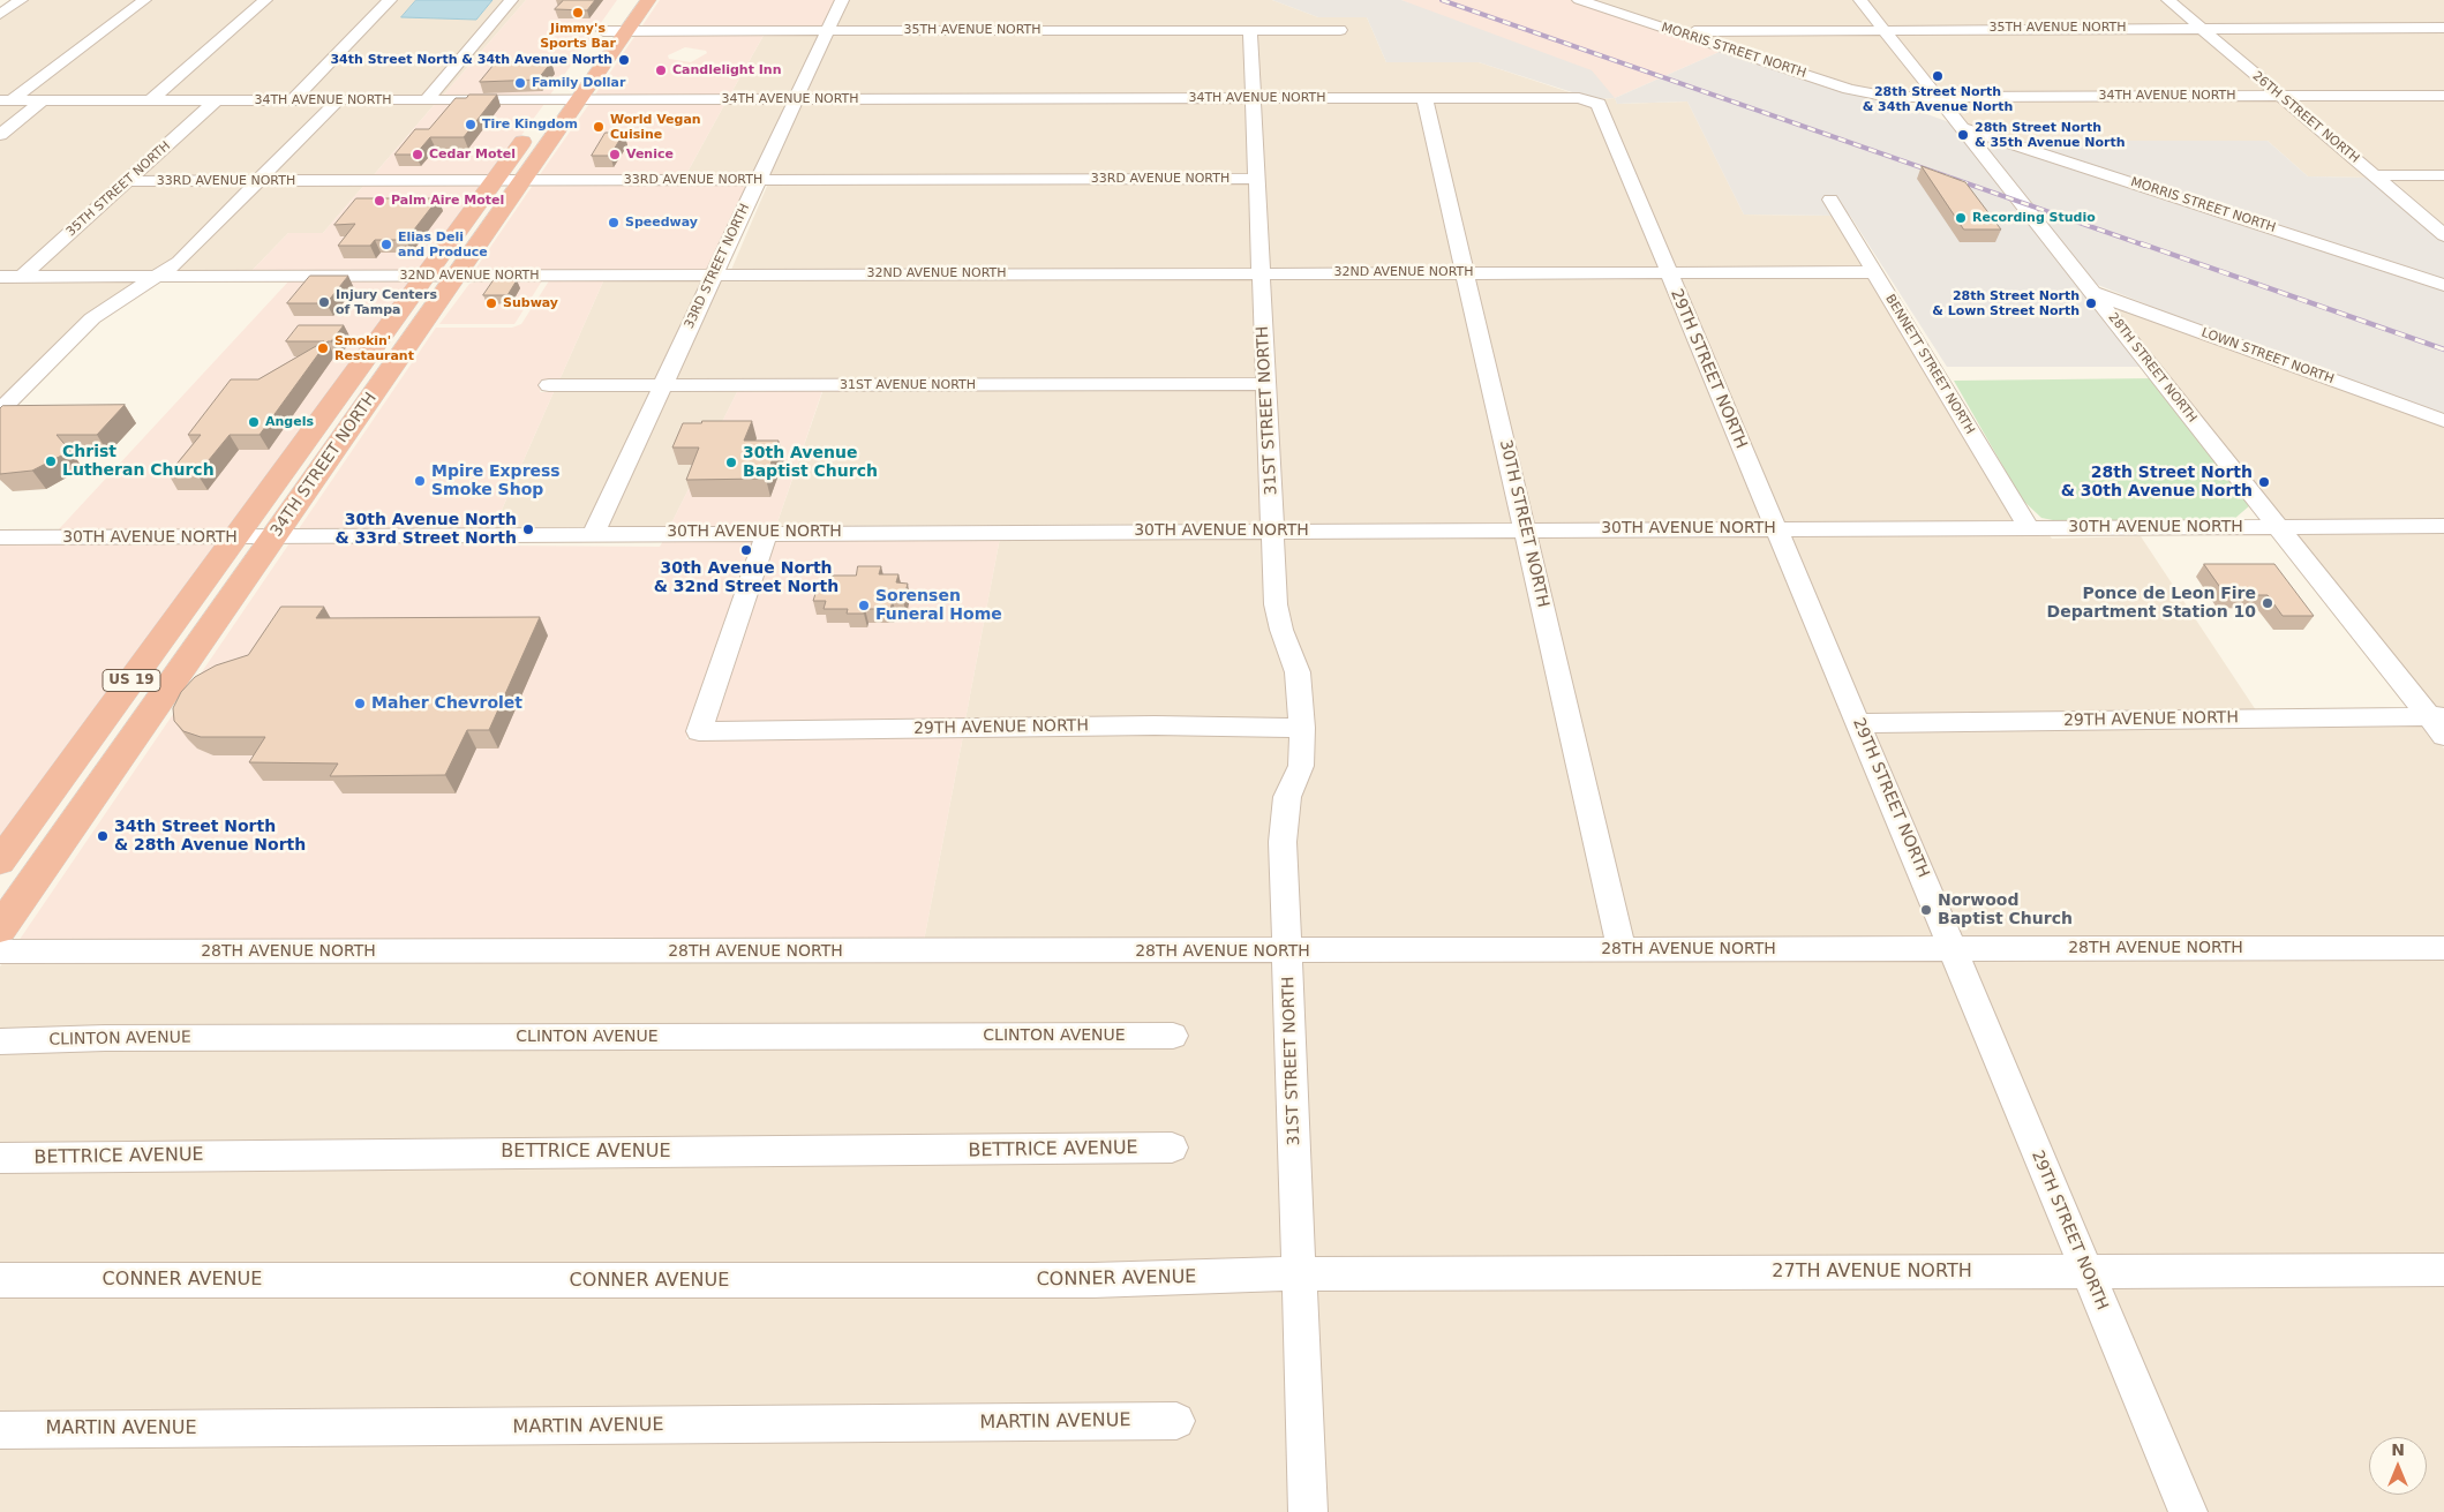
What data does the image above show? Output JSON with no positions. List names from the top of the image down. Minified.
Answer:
{"streets":{"highway":["34TH STREET NORTH","US 19"],"street":["35TH AVENUE NORTH","MORRIS STREET NORTH","34TH AVENUE NORTH","26TH STREET NORTH","33RD AVENUE NORTH","35TH STREET NORTH","33RD STREET NORTH","32ND AVENUE NORTH","LOWN STREET NORTH","BENNETT STREET NORTH","28TH STREET NORTH","29TH STREET NORTH","31ST AVENUE NORTH","31ST STREET NORTH","30TH STREET NORTH","30TH AVENUE NORTH","29TH AVENUE NORTH","28TH AVENUE NORTH","CLINTON AVENUE","BETTRICE AVENUE","27TH AVENUE NORTH","CONNER AVENUE","MARTIN AVENUE"]},"crossings":[["35TH AVENUE NORTH","MORRIS STREET NORTH"],["35TH AVENUE NORTH","26TH STREET NORTH"],["35TH AVENUE NORTH","33RD STREET NORTH"],["35TH AVENUE NORTH","28TH STREET NORTH"],["35TH AVENUE NORTH","31ST STREET NORTH"],["35TH AVENUE NORTH","34TH STREET NORTH"],["MORRIS STREET NORTH","34TH AVENUE NORTH"],["MORRIS STREET NORTH","28TH STREET NORTH"],["34TH AVENUE NORTH","26TH STREET NORTH"],["34TH AVENUE NORTH","35TH STREET NORTH"],["34TH AVENUE NORTH","33RD STREET NORTH"],["34TH AVENUE NORTH","28TH STREET NORTH"],["34TH AVENUE NORTH","29TH STREET NORTH"],["34TH AVENUE NORTH","31ST STREET NORTH"],["34TH AVENUE NORTH","34TH STREET NORTH"],["34TH AVENUE NORTH","30TH STREET NORTH"],["33RD AVENUE NORTH","35TH STREET NORTH"],["33RD AVENUE NORTH","33RD STREET NORTH"],["33RD AVENUE NORTH","31ST STREET NORTH"],["33RD AVENUE NORTH","34TH STREET NORTH"],["35TH STREET NORTH","32ND AVENUE NORTH"],["33RD STREET NORTH","32ND AVENUE NORTH"],["33RD STREET NORTH","31ST AVENUE NORTH"],["33RD STREET NORTH","30TH AVENUE NORTH"],["32ND AVENUE NORTH","BENNETT STREET NORTH"],["32ND AVENUE NORTH","29TH STREET NORTH"],["32ND AVENUE NORTH","31ST STREET NORTH"],["32ND AVENUE NORTH","34TH STREET NORTH"],["32ND AVENUE NORTH","30TH STREET NORTH"],["LOWN STREET NORTH","28TH STREET NORTH"],["BENNETT STREET NORTH","30TH AVENUE NORTH"],["28TH STREET NORTH","30TH AVENUE NORTH"],["28TH STREET NORTH","29TH AVENUE NORTH"],["29TH STREET NORTH","30TH AVENUE NORTH"],["29TH STREET NORTH","29TH AVENUE NORTH"],["29TH STREET NORTH","28TH AVENUE NORTH"],["29TH STREET NORTH","27TH AVENUE NORTH"],["31ST AVENUE NORTH","31ST STREET NORTH"],["31ST STREET NORTH","30TH AVENUE NORTH"],["31ST STREET NORTH","29TH AVENUE NORTH"],["31ST STREET NORTH","28TH AVENUE NORTH"],["31ST STREET NORTH","27TH AVENUE NORTH"],["31ST STREET NORTH","CONNER AVENUE"],["34TH STREET NORTH","30TH AVENUE NORTH"],["30TH STREET NORTH","30TH AVENUE NORTH"],["30TH STREET NORTH","28TH AVENUE NORTH"],["30TH AVENUE NORTH","29TH AVENUE NORTH"],["27TH AVENUE NORTH","CONNER AVENUE"]],"places":["Jimmy's Sports Bar","34th Street North & 34th Avenue North","Candlelight Inn","28th Street North & 34th Avenue North","Family Dollar","Tire Kingdom","World Vegan Cuisine","28th Street North & 35th Avenue North","Cedar Motel","Venice","Palm Aire Motel","Recording Studio","Speedway","Elias Deli and Produce","Injury Centers of Tampa","Subway","28th Street North & Lown Street North","Smokin' Restaurant","Angels","Christ Lutheran Church","30th Avenue Baptist Church","Mpire Express Smoke Shop","28th Street North & 30th Avenue North","30th Avenue North & 33rd Street North","30th Avenue North & 32nd Street North","Ponce de Leon Fire Department Station 10","Sorensen Funeral Home","Maher Chevrolet","34th Street North & 28th Avenue North","Norwood Baptist Church"],"north":"top"}
